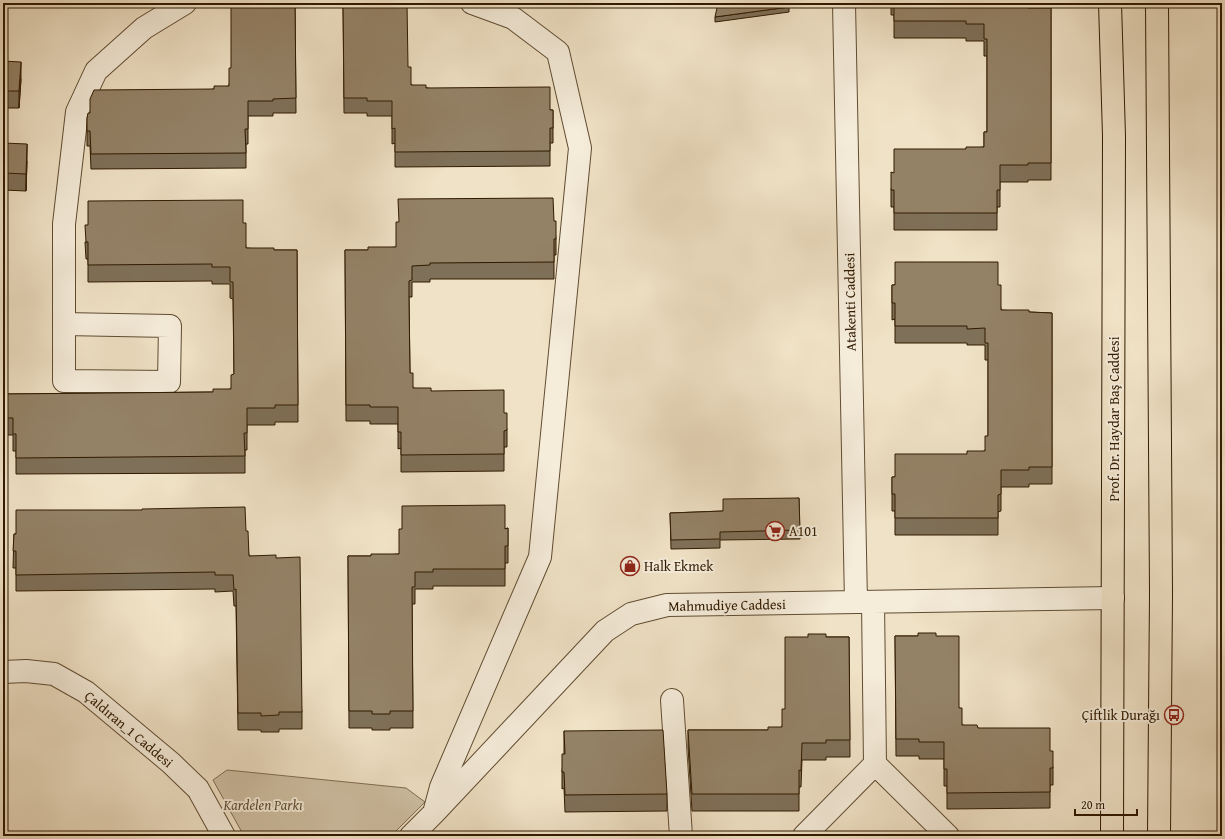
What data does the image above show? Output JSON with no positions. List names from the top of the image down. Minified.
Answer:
{"streets":{"main road":["Prof. Dr. Haydar Baş Caddesi"],"street":["Atakenti Caddesi","Mahmudiye Caddesi","Çaldıran_1 Caddesi"]},"crossings":[["Atakenti Caddesi","Mahmudiye Caddesi"],["Prof. Dr. Haydar Baş Caddesi","Mahmudiye Caddesi"]],"parks":["Kardelen Parkı"],"places":{"supermarket":["A101"],"shop":["Halk Ekmek"],"bus stop":["Çiftlik Durağı"]},"scale_bar":"20 m"}
